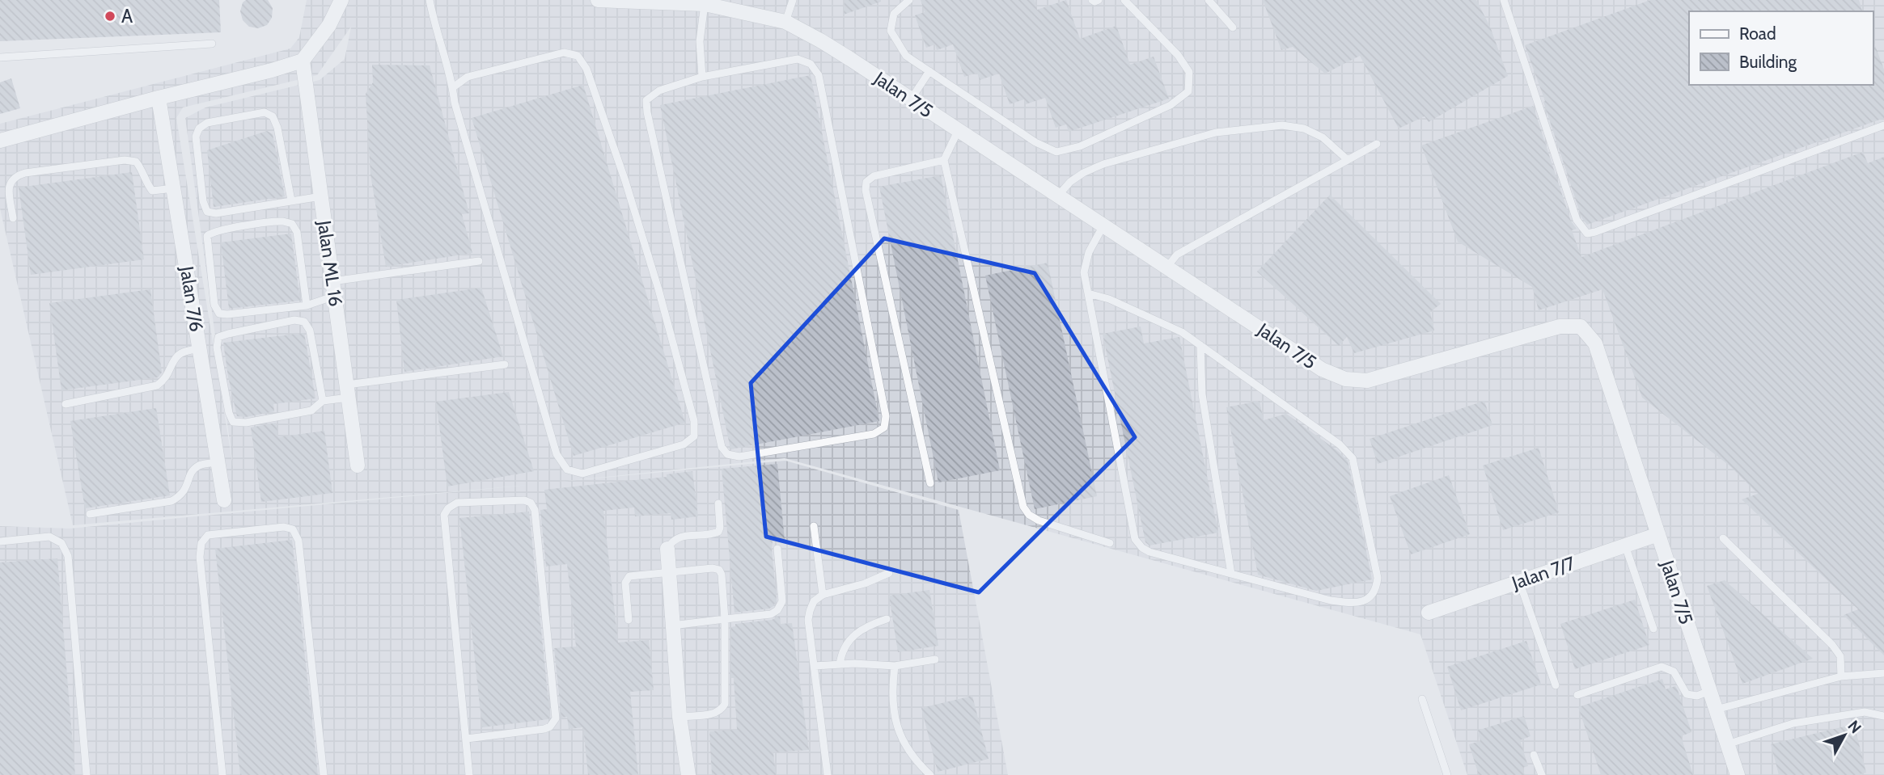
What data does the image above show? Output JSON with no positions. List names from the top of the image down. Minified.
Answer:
{"streets":{"street":["Jalan 7/5","Jalan ML 16","Jalan 7/6","Jalan 7/7"]},"crossings":[["Jalan 7/5","Jalan 7/7"]],"places":["A"],"legend":["Road","Building"],"north":"top right"}
